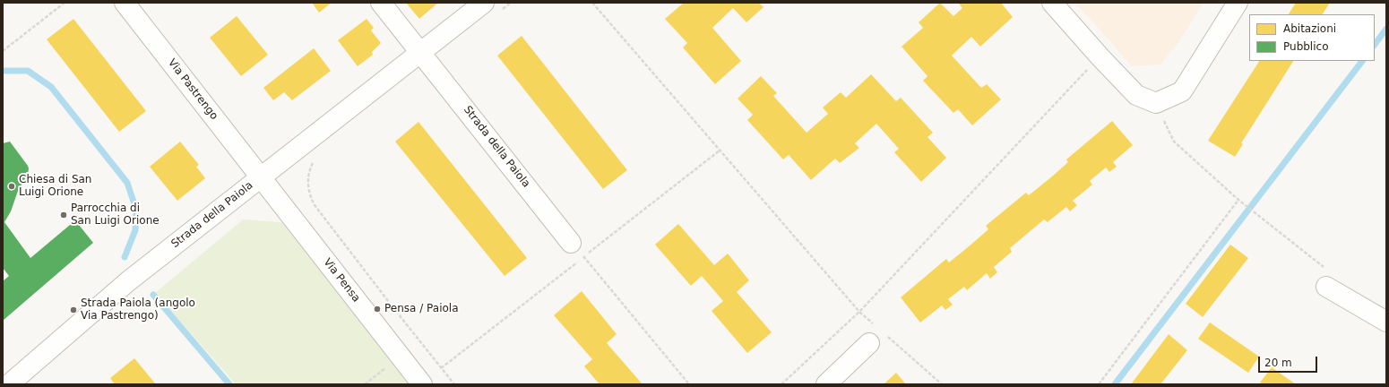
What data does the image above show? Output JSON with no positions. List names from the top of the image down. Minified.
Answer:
{"streets":{"street":["Via Pastrengo","Strada della Paiola","Via Pensa"]},"crossings":[["Via Pastrengo","Strada della Paiola"],["Via Pastrengo","Via Pensa"],["Strada della Paiola","Via Pensa"]],"places":["Chiesa di San Luigi Orione","Parrocchia di San Luigi Orione","Pensa / Paiola","Strada Paiola (angolo Via Pastrengo)"],"legend":["Abitazioni","Pubblico"],"scale_bar":"20 m"}
